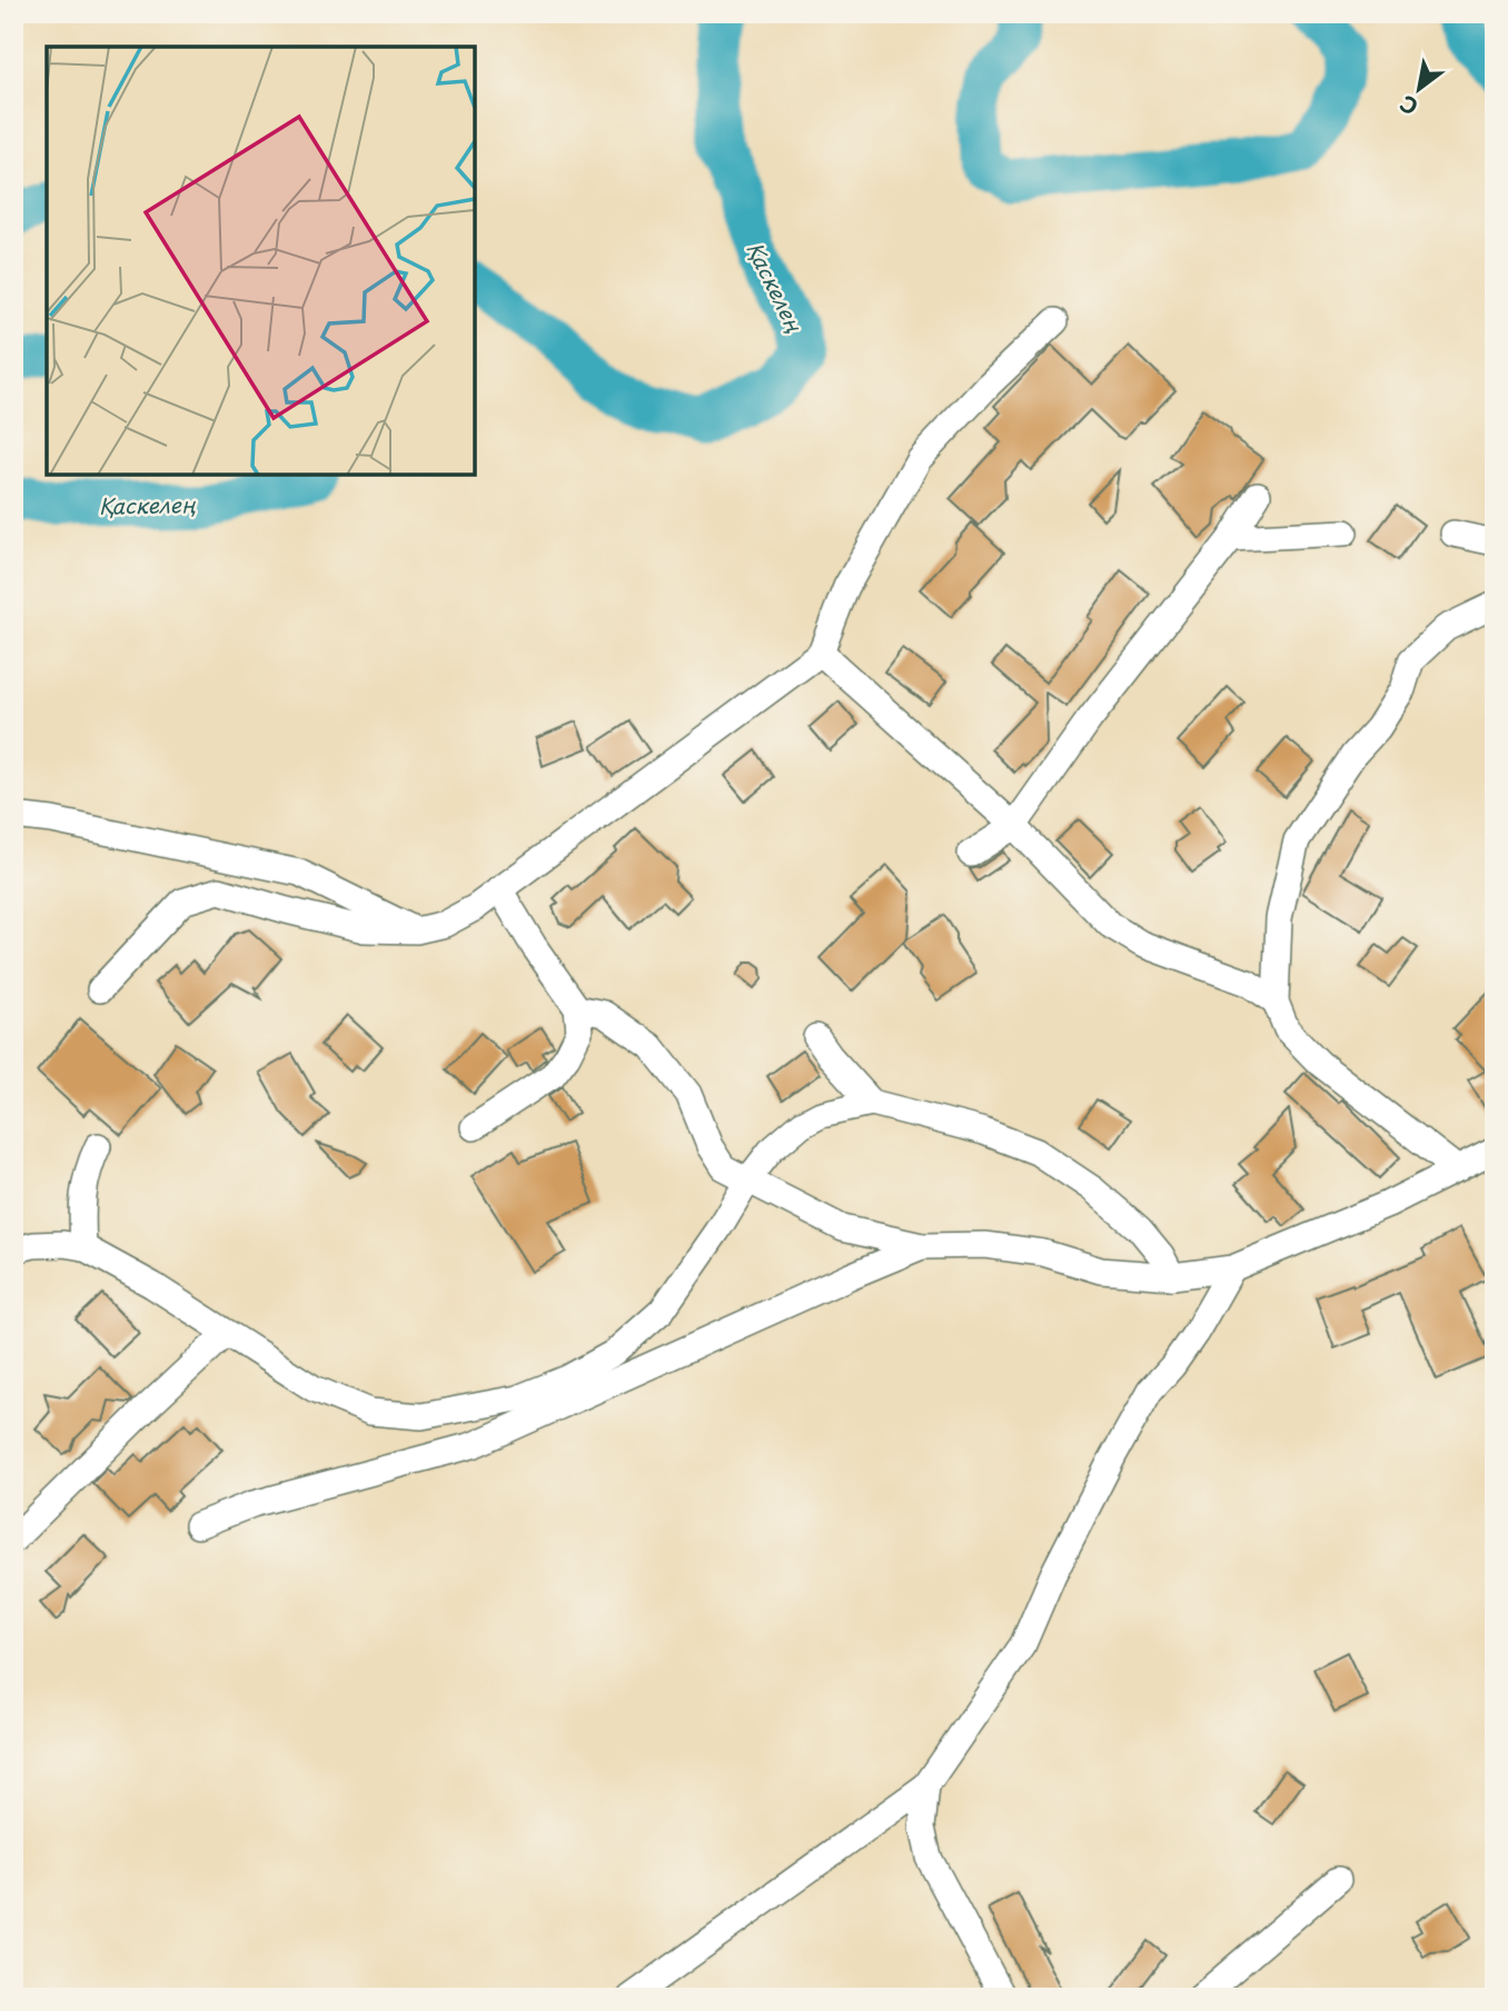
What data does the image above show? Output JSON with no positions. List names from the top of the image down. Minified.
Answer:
{"water":["Қаскелең"],"north":"bottom left"}
